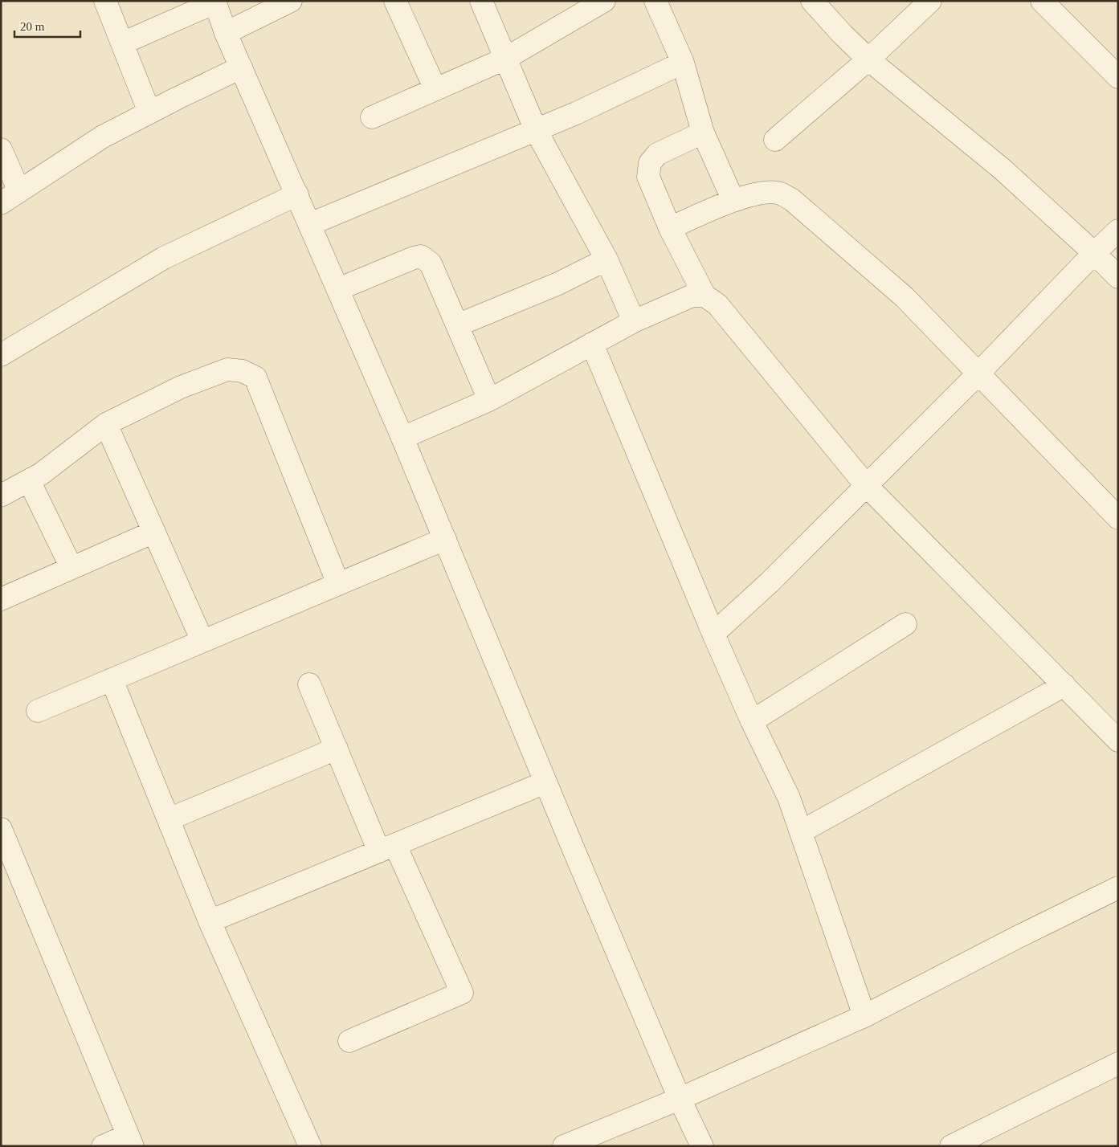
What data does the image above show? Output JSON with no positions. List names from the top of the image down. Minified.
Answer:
{"scale_bar":"20 m"}
